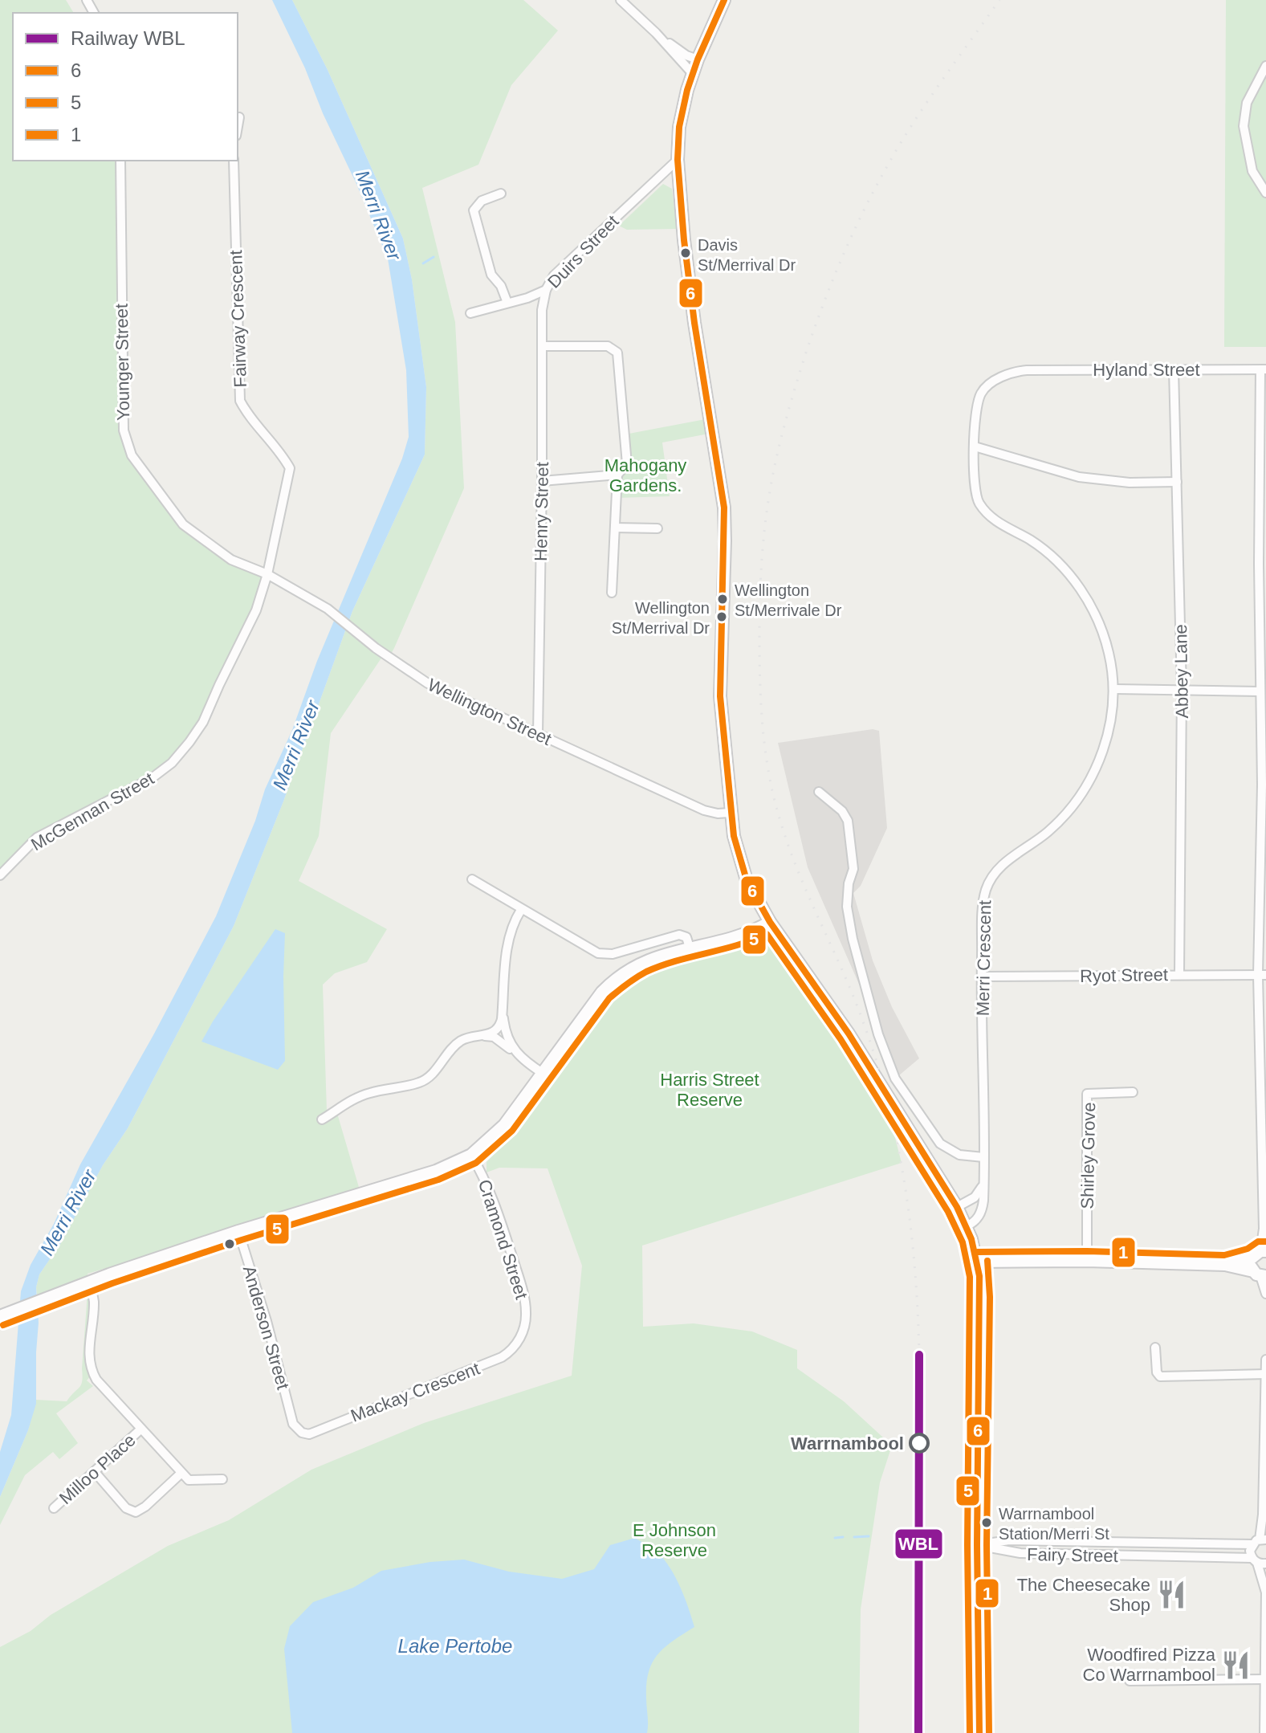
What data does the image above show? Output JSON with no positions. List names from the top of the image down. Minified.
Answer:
{"streets":{"street":["Duirs Street","Fairway Crescent","Younger Street","Hyland Street","Henry Street","Abbey Lane","Wellington Street","McGennan Street","Merri Crescent","Ryot Street","Shirley Grove","Cramond Street","Anderson Street","Mackay Crescent","Milloo Place","Fairy Street"]},"crossings":[["Duirs Street","Henry Street"],["Fairway Crescent","Younger Street"],["Fairway Crescent","Wellington Street"],["Fairway Crescent","McGennan Street"],["Younger Street","Wellington Street"],["Younger Street","McGennan Street"],["Hyland Street","Abbey Lane"],["Hyland Street","Merri Crescent"],["Henry Street","Wellington Street"],["Abbey Lane","Ryot Street"],["Wellington Street","McGennan Street"],["Merri Crescent","Ryot Street"],["Cramond Street","Mackay Crescent"],["Anderson Street","Mackay Crescent"]],"water":["Merri River","Lake Pertobe"],"parks":["Mahogany Gardens.","Harris Street Reserve","E Johnson Reserve"],"places":{"other":["Davis St/Merrival Dr","Wellington St/Merrivale Dr","Wellington St/Merrival Dr","Warrnambool","Warrnambool Station/Merri St"],"restaurant":["The Cheesecake Shop","Woodfired Pizza Co Warrnambool"]},"lines":["transit line 6","transit line 5","transit line 1","rail line WBL"],"legend":["Railway WBL","6","5","1"]}
